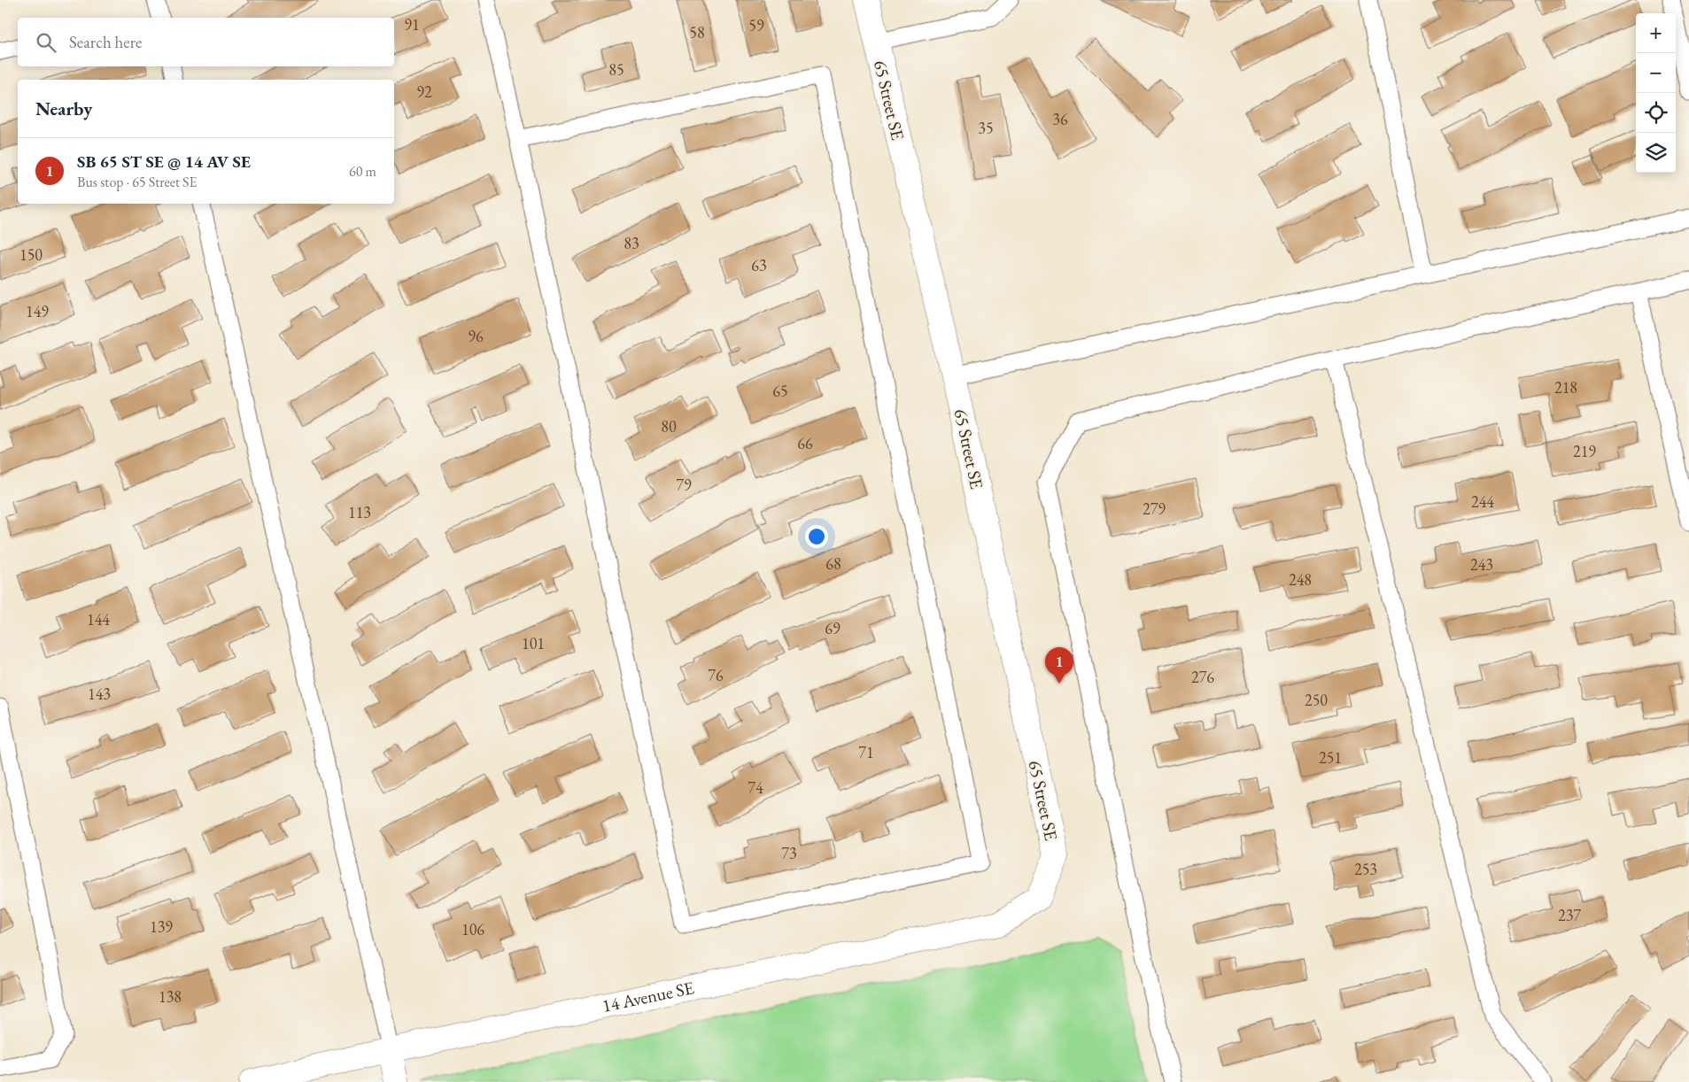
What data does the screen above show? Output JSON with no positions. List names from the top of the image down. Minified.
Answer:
{"streets":{"street":["65 Street SE","14 Avenue SE"]},"crossings":[["65 Street SE","14 Avenue SE"]],"house_numbers":["91","59","58","85","92","36","35","83","150","63","149","96","218","65","80","66","219","79","244","279","113","68","243","248","144","69","101","76","276","143","250","71","251","74","73","253","237","139","106","138"],"page":{"map_buttons":["+","−"],"search":"Search here","heading":"Nearby","list":[{"mark":"1","name":"SB 65 ST SE @ 14 AV SE","note":"Bus stop · 65 Street SE","value":"60 m"}],"pins":"1"}}
